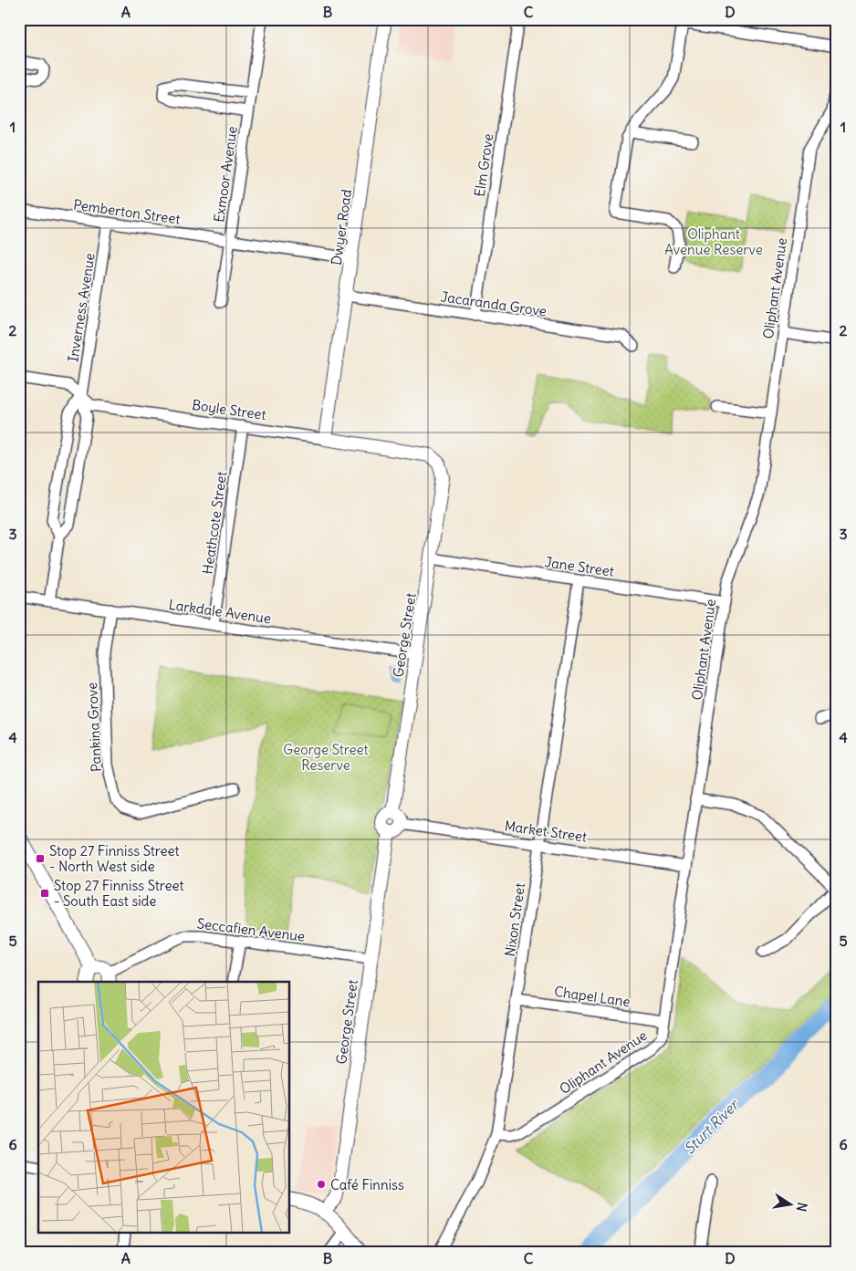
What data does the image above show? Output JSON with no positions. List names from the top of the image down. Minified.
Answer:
{"streets":{"street":["Elm Grove","Exmoor Avenue","Pemberton Street","Dwyer Road","Oliphant Avenue","Jacaranda Grove","Inverness Avenue","Boyle Street","Heathcote Street","Jane Street","Larkdale Avenue","George Street","Pankina Grove","Market Street","Nixon Street","Seccafien Avenue","Chapel Lane"]},"crossings":[["Elm Grove","Jacaranda Grove"],["Exmoor Avenue","Pemberton Street"],["Pemberton Street","Dwyer Road"],["Pemberton Street","Inverness Avenue"],["Dwyer Road","Jacaranda Grove"],["Dwyer Road","Boyle Street"],["Oliphant Avenue","Jane Street"],["Oliphant Avenue","Market Street"],["Oliphant Avenue","Nixon Street"],["Oliphant Avenue","Chapel Lane"],["Inverness Avenue","Boyle Street"],["Inverness Avenue","Larkdale Avenue"],["Boyle Street","Heathcote Street"],["Boyle Street","George Street"],["Heathcote Street","Larkdale Avenue"],["Jane Street","George Street"],["Jane Street","Nixon Street"],["Larkdale Avenue","George Street"],["Larkdale Avenue","Pankina Grove"],["George Street","Market Street"],["George Street","Seccafien Avenue"],["Market Street","Nixon Street"],["Nixon Street","Chapel Lane"]],"water":["Sturt River"],"parks":["Oliphant Avenue Reserve","George Street Reserve"],"places":{"transit":["Stop 27 Finniss Street - North West side","Stop 27 Finniss Street - South East side"],"other":["Café Finniss"]},"north":"right","grid":{"columns":["A","B","C","D"],"rows":["1","2","3","4","5","6"]}}
